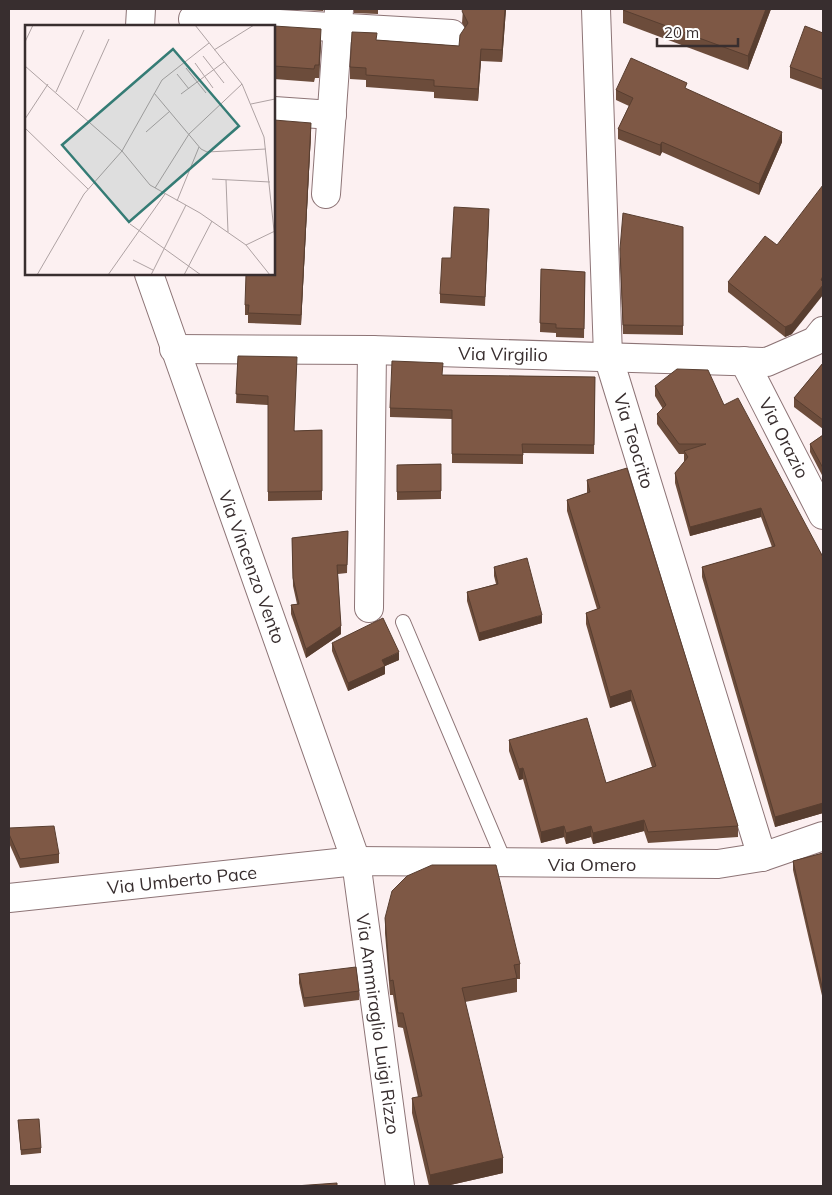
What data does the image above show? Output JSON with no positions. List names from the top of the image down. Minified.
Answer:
{"streets":{"street":["Via Virgilio","Via Orazio","Via Teocrito","Via Vincenzo Vento","Via Omero","Via Umberto Pace","Via Ammiraglio Luigi Rizzo"]},"crossings":[["Via Virgilio","Via Orazio"],["Via Virgilio","Via Teocrito"],["Via Virgilio","Via Vincenzo Vento"],["Via Teocrito","Via Omero"],["Via Vincenzo Vento","Via Omero"],["Via Vincenzo Vento","Via Umberto Pace"],["Via Vincenzo Vento","Via Ammiraglio Luigi Rizzo"],["Via Omero","Via Umberto Pace"],["Via Omero","Via Ammiraglio Luigi Rizzo"],["Via Umberto Pace","Via Ammiraglio Luigi Rizzo"]],"scale_bar":"20 m"}
